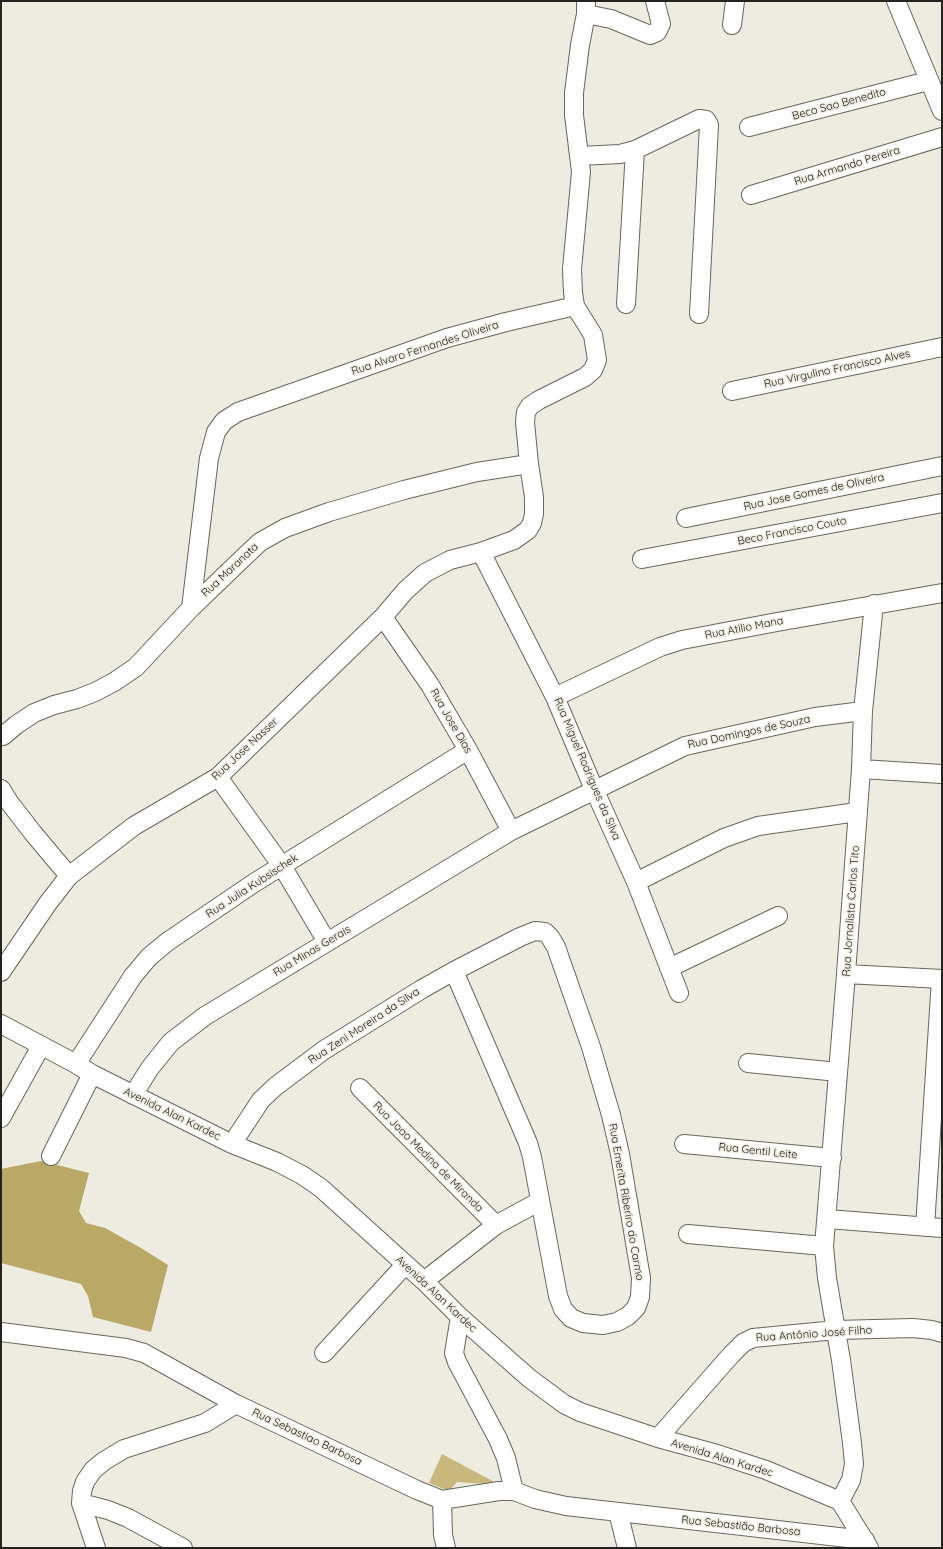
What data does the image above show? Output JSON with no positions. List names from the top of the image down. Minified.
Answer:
{"streets":{"street":["Beco Sao Benedito","Rua Armando Pereira","Rua Alvaro Fernandes Oliveira","Rua Virgulino Francisco Alves","Rua Jose Gomes de Oliveira","Beco Francisco Couto","Rua Maranata","Rua Atilio Mana","Rua Jose Dias","Rua Domingos de Souza","Rua Jose Nasser","Rua Miguel Rodrigues da Silva","Rua Julia Kubsischek","Rua Jornalista Carlos Tito","Rua Minas Gerais","Rua Zeni Moreira da Silva","Avenida Alan Kardec","Rua Gentil Leite","Rua Joao Medina de Miranda","Rua Emerita Riberiro do Carmo","Rua Antônio José Filho","Rua Sebastiao Barbosa","Rua Sebastião Barbosa"]},"crossings":[["Rua Alvaro Fernandes Oliveira","Rua Maranata"],["Rua Atilio Mana","Rua Miguel Rodrigues da Silva"],["Rua Atilio Mana","Rua Jornalista Carlos Tito"],["Rua Jose Dias","Rua Domingos de Souza"],["Rua Jose Dias","Rua Jose Nasser"],["Rua Jose Dias","Rua Julia Kubsischek"],["Rua Jose Dias","Rua Minas Gerais"],["Rua Domingos de Souza","Rua Miguel Rodrigues da Silva"],["Rua Domingos de Souza","Rua Jornalista Carlos Tito"],["Rua Domingos de Souza","Rua Minas Gerais"],["Rua Jose Nasser","Rua Miguel Rodrigues da Silva"],["Rua Julia Kubsischek","Avenida Alan Kardec"],["Rua Jornalista Carlos Tito","Avenida Alan Kardec"],["Rua Jornalista Carlos Tito","Rua Gentil Leite"],["Rua Jornalista Carlos Tito","Rua Antônio José Filho"],["Rua Minas Gerais","Avenida Alan Kardec"],["Rua Zeni Moreira da Silva","Avenida Alan Kardec"],["Rua Zeni Moreira da Silva","Rua Emerita Riberiro do Carmo"],["Avenida Alan Kardec","Rua Antônio José Filho"]]}
